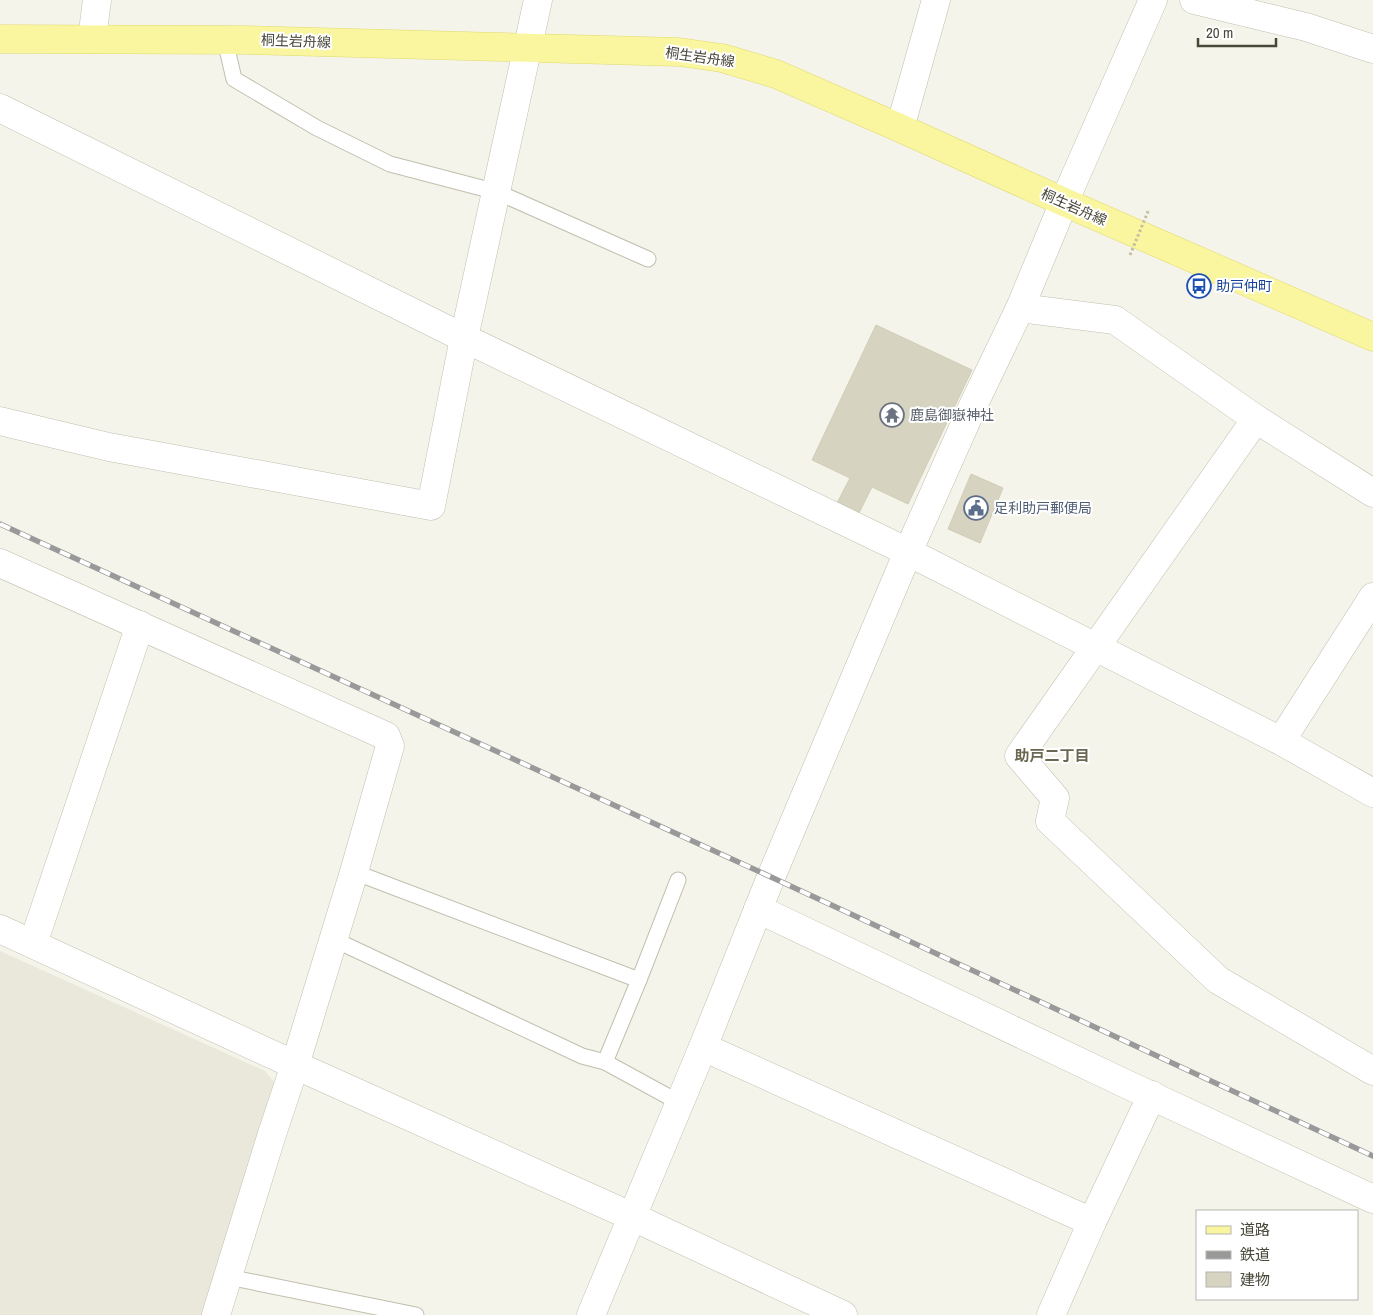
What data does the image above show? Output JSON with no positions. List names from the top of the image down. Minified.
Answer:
{"streets":{"main road":["桐生岩舟線"]},"districts":["助戸二丁目"],"places":{"bus stop":["助戸仲町"],"temple":["鹿島御嶽神社"],"public building":["足利助戸郵便局"]},"legend":["道路","鉄道","建物"],"scale_bar":"20 m"}
